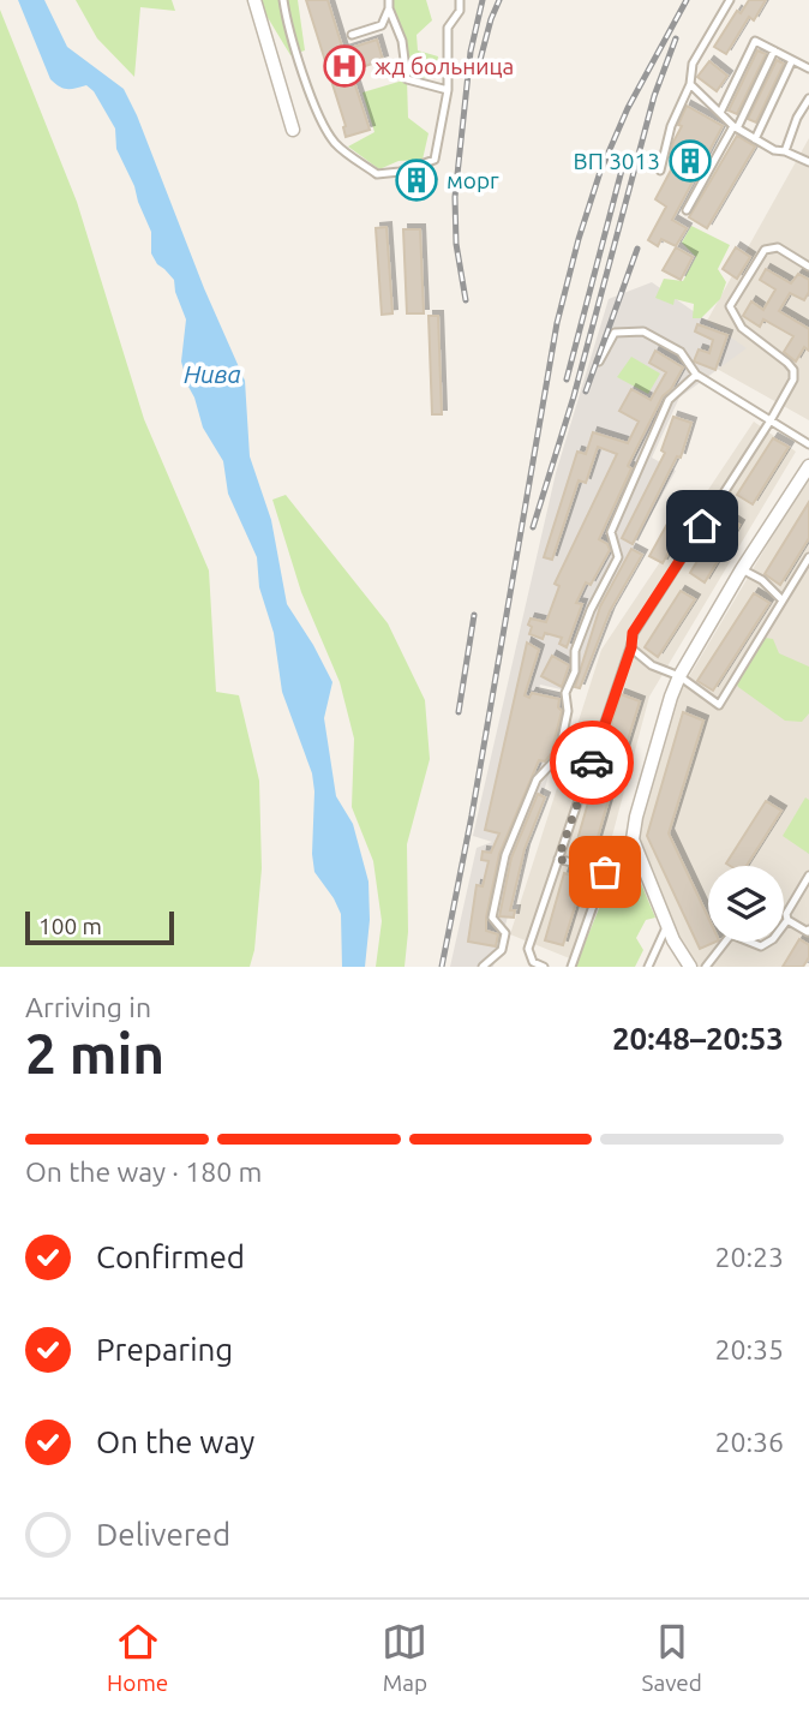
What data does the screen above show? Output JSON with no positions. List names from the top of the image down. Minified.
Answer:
{"water":["Нива"],"places":{"hospital":["жд больница"],"building":["ВП 3013","морг"]},"scale_bar":"100 m","page":{"scale":"100 m","heading":["2 min","Arriving in","20:48–20:53"],"bar":"On the way · 180 m","list":[["Confirmed","20:23"],["Preparing","20:35"],["On the way","20:36"],"Delivered"],"tabs":["Home","Map","Saved"]}}
